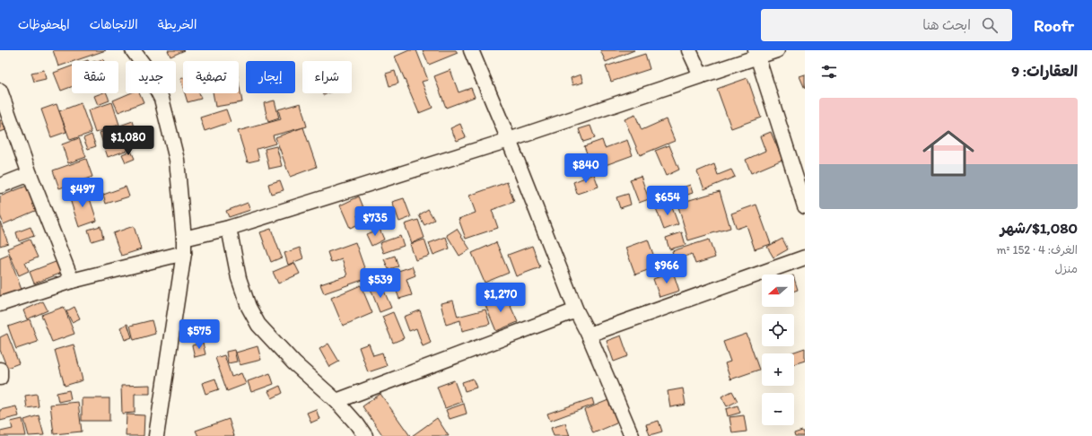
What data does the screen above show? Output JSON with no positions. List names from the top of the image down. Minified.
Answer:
{"north":"left","page":{"header":"Roofr","search":"ابحث هنا","nav":["الخريطة","الاتجاهات","المحفوظات"],"heading":"العقارات: 9","chip":["شراء","إيجار","تصفية","جديد","شقة"],"list":[{"name":"$1,080/شهر","note":"الغرف: 4 · 152 m² · منزل"}],"price":["$1,080","$840","$497","$654","$735","$966","$539","$1,270","$575"],"map_buttons":["+","−"]}}
